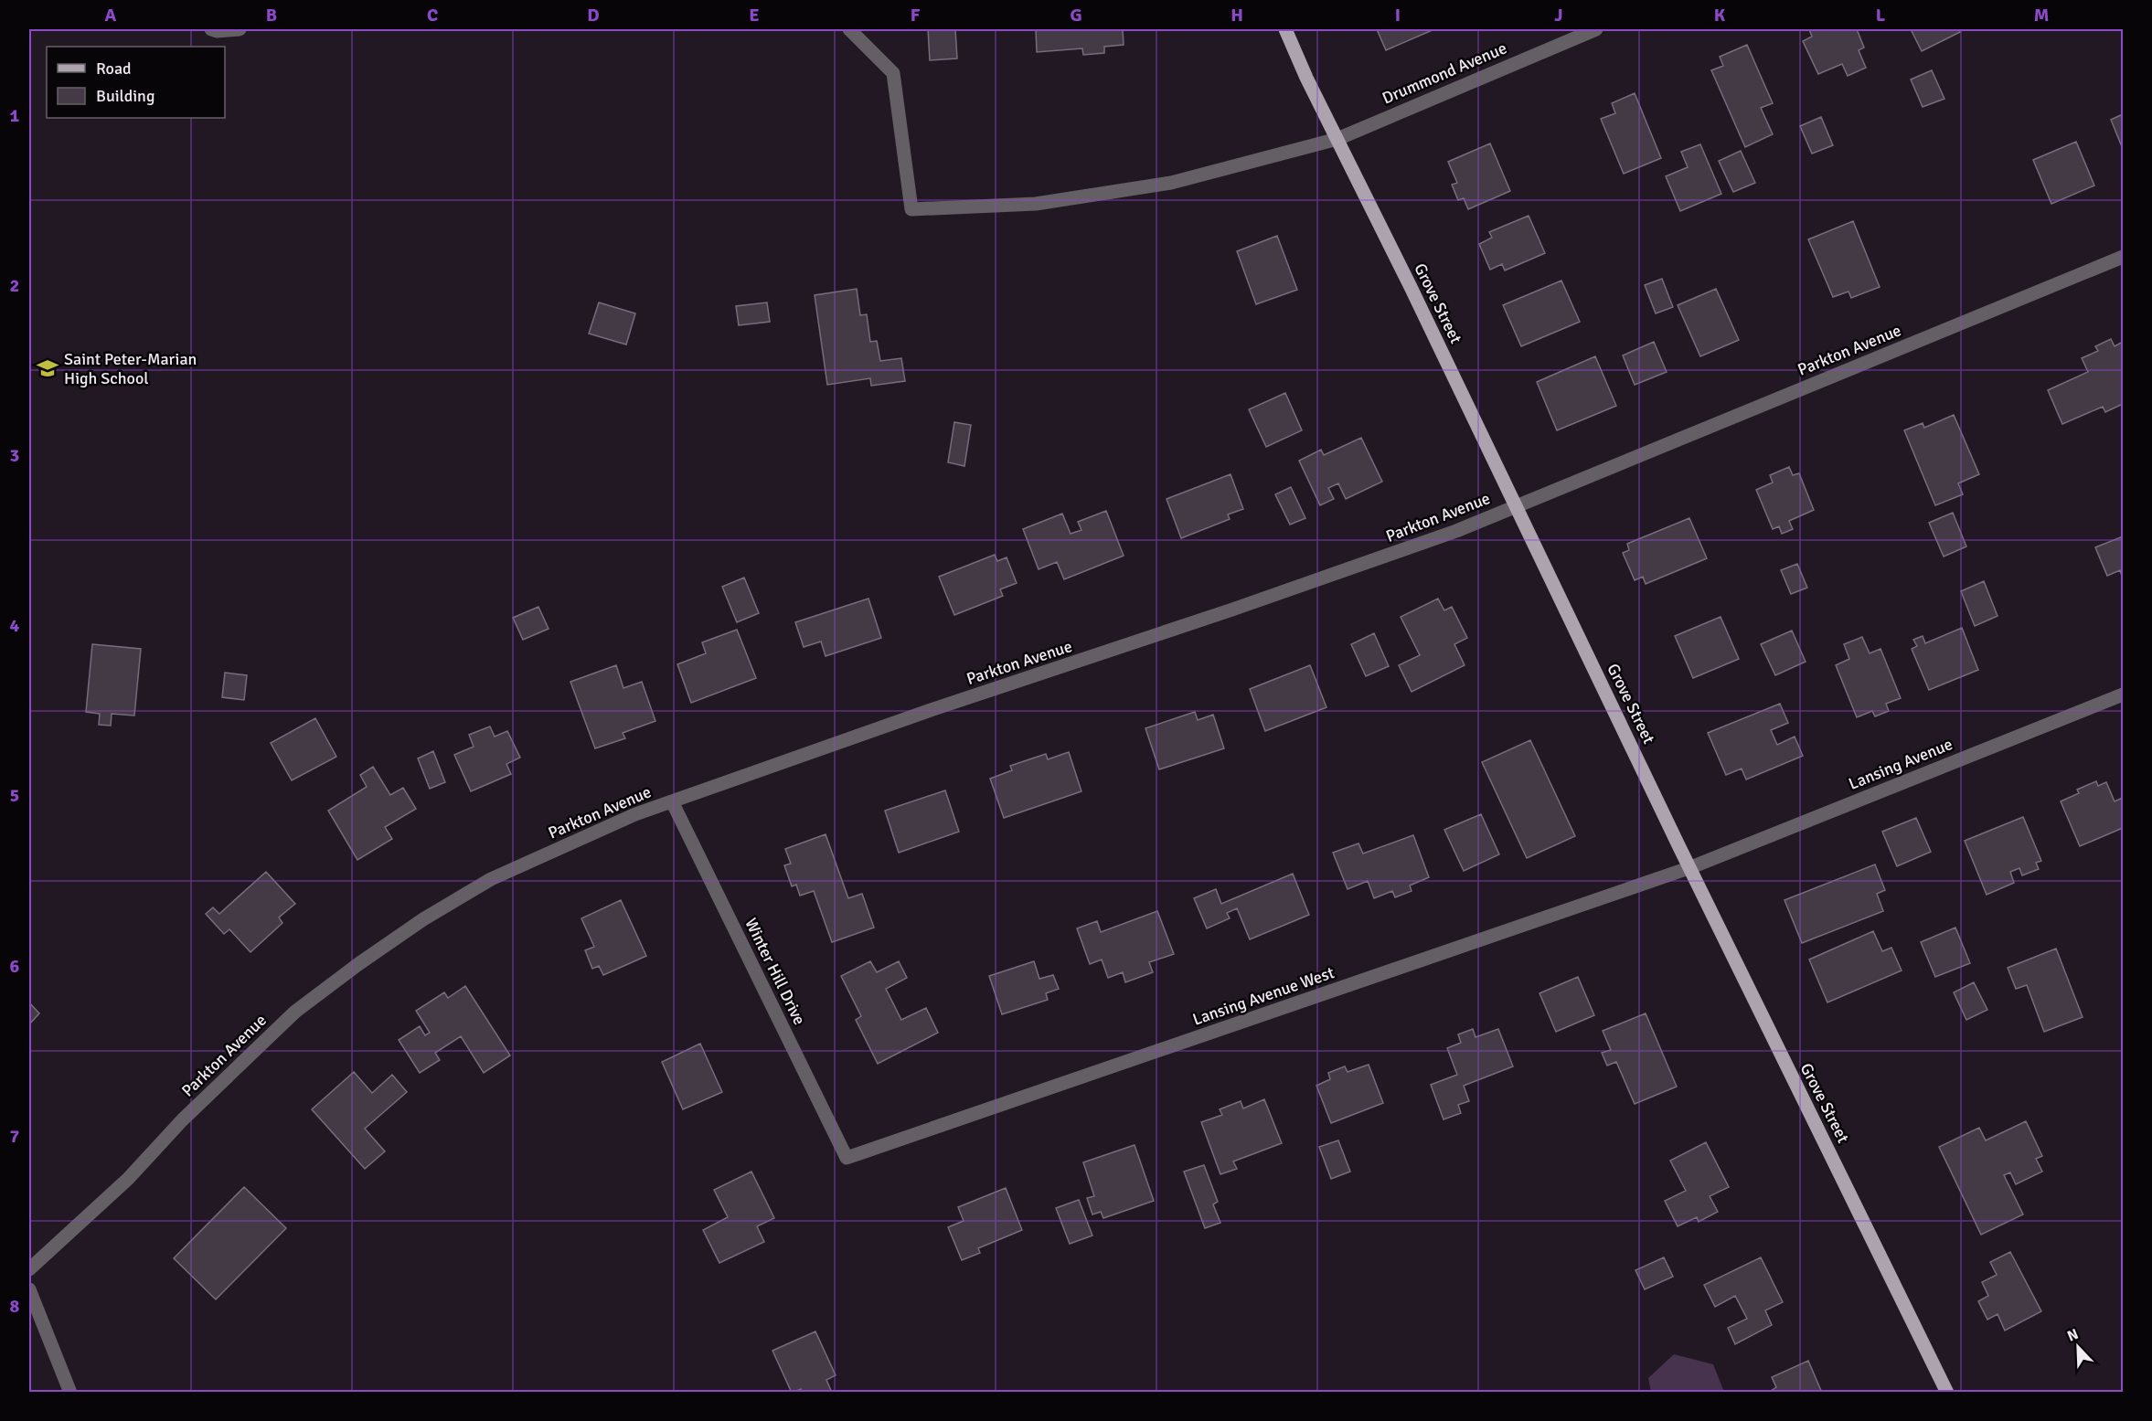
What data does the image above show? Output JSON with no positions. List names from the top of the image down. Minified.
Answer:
{"streets":{"main road":["Grove Street"],"street":["Drummond Avenue","Parkton Avenue","Lansing Avenue","Winter Hill Drive","Lansing Avenue West"]},"crossings":[["Drummond Avenue","Grove Street"],["Grove Street","Parkton Avenue"],["Grove Street","Lansing Avenue"],["Grove Street","Lansing Avenue West"],["Parkton Avenue","Winter Hill Drive"],["Lansing Avenue","Lansing Avenue West"],["Winter Hill Drive","Lansing Avenue West"]],"places":{"school or university":["Saint Peter-Marian High School"]},"legend":["Road","Building"],"north":"top left","grid":{"columns":["A","B","C","D","E","F","G","H","I","J","K","L","M"],"rows":["1","2","3","4","5","6","7","8"]}}
